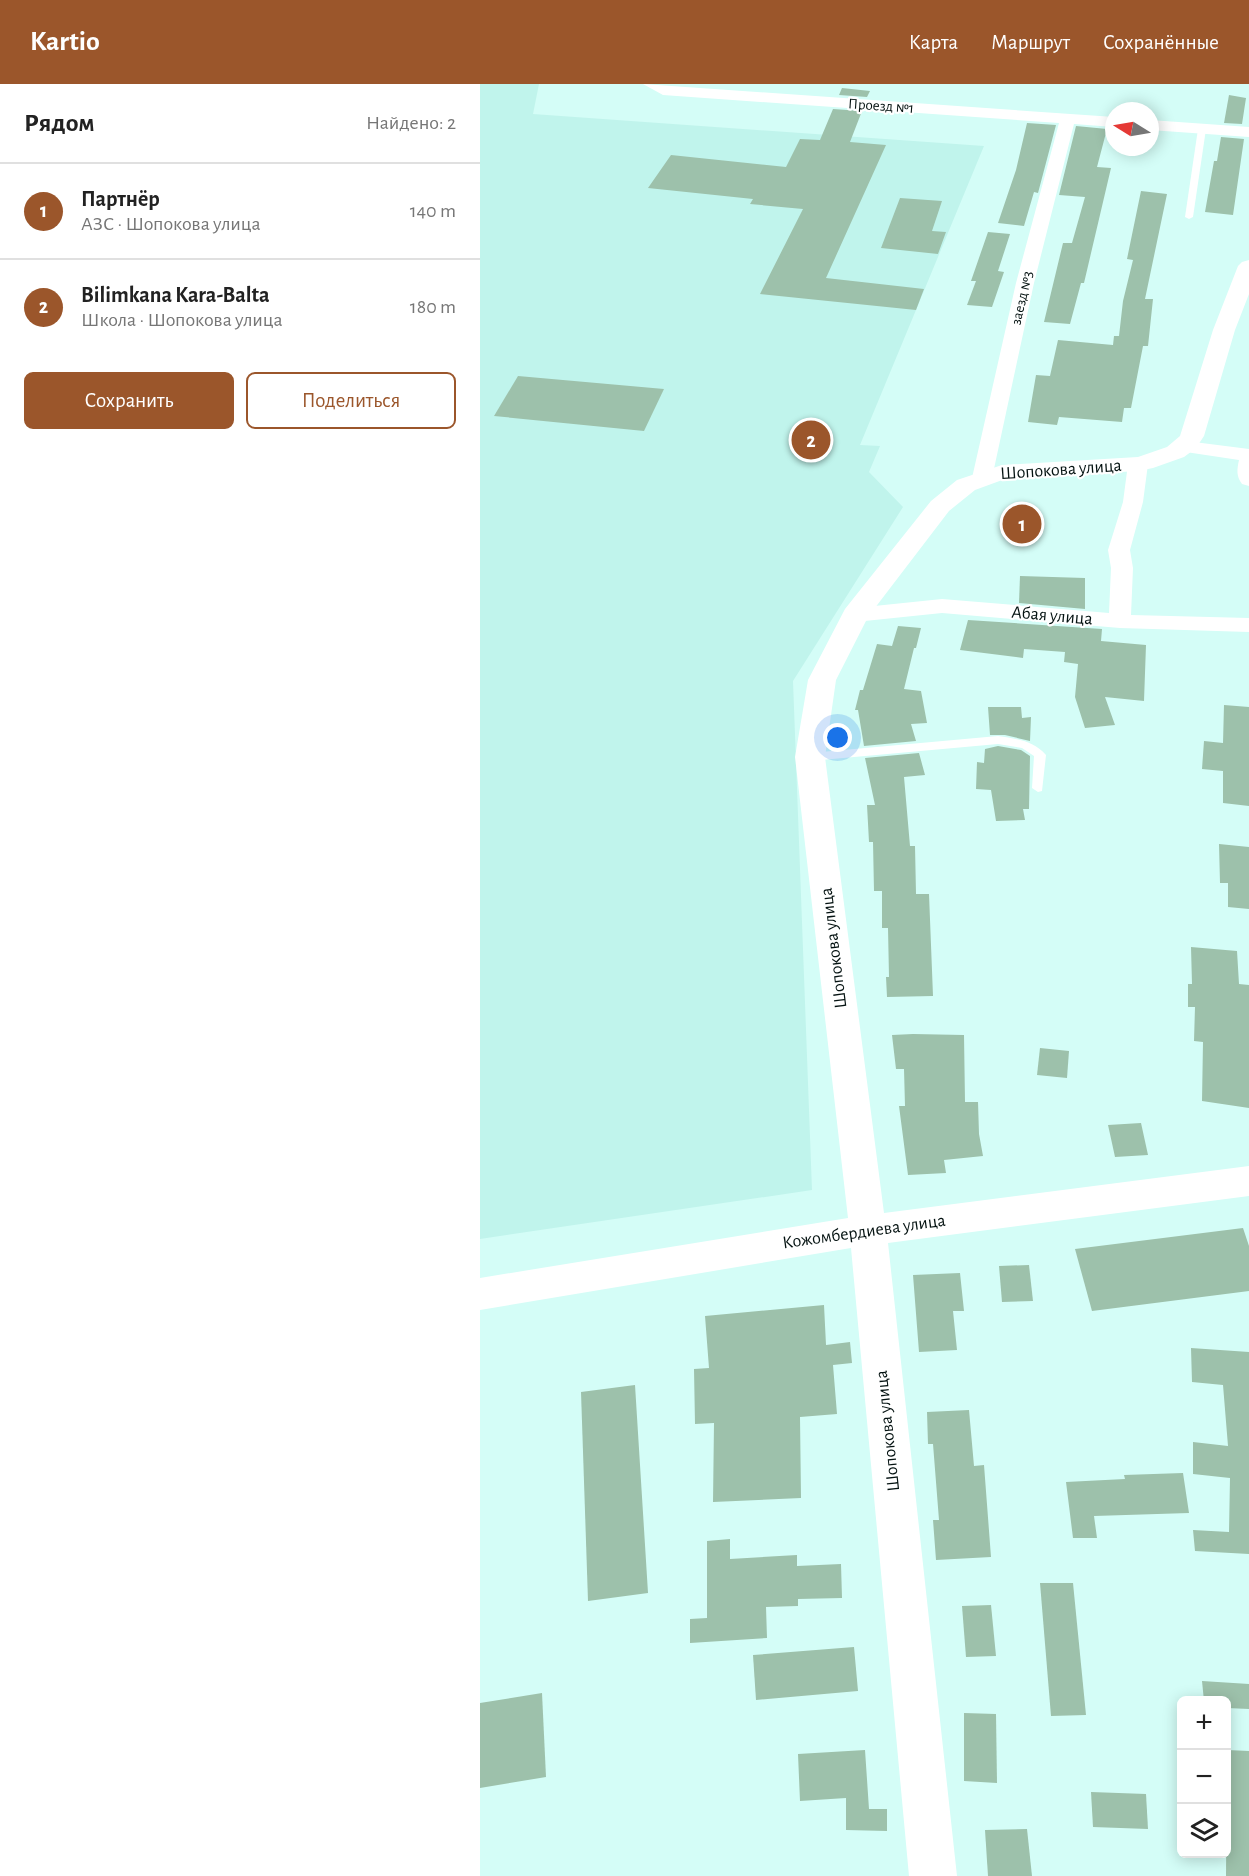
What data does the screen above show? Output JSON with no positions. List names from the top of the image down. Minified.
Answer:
{"streets":{"street":["Проезд №1","заезд №3","Шопокова улица","Абая улица","Кожомбердиева улица"]},"crossings":[["Проезд №1","заезд №3"],["заезд №3","Шопокова улица"],["Шопокова улица","Абая улица"],["Шопокова улица","Кожомбердиева улица"]],"north":"left","page":{"header":"Kartio","nav":["Карта","Маршрут","Сохранённые"],"heading":["Рядом","Найдено: 2"],"list":[{"mark":"1","name":"Партнёр","note":"АЗС · Шопокова улица","value":"140 m"},{"mark":"2","name":"Bilimkana Kara-Balta","note":"Школа · Шопокова улица","value":"180 m"}],"buttons":["Сохранить","Поделиться"],"pins":["2","1"],"map_buttons":["+","−"]}}
